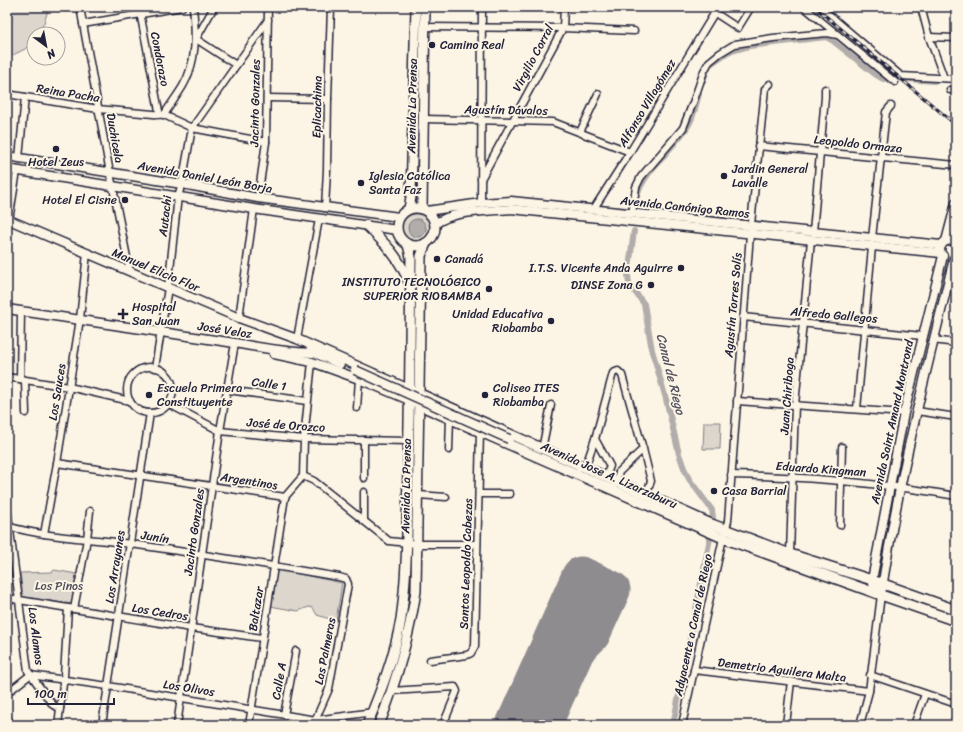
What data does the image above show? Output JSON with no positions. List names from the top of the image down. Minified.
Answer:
{"streets":{"main road":["Avenida La Prensa","Avenida Jose A. Lizarzaburu"],"street":["Virgilio Corral","Condorazo","Reina Pacha","Jacinto Gonzales","Alfonso Villagómez","Eplicachima","Agustín Dávalos","Duchicela","Leopoldo Ormaza","Avenida Daniel León Borja","Avenida Canónigo Ramos","Autachi","Manuel Elicio Flor","Agustín Torres Solís","Alfredo Gallegos","José Veloz","Calle 1","Los Sauces","Juan Chiriboga","Avenida Saint Amand Montrond","José de Orozco","Eduardo Kingman","Argentinos","Junín","Santos Leopoldo Cabezas","Los Arrayanes","Baltazar","Los Cedros","Adyacente a Canal de Riego","Los Alamos","Las Palmeras","Demetrio Aguilera Malta","Calle A","Los Olivos"]},"crossings":[["Virgilio Corral","Agustín Dávalos"],["Condorazo","Reina Pacha"],["Reina Pacha","Jacinto Gonzales"],["Reina Pacha","Duchicela"],["Reina Pacha","Autachi"],["Jacinto Gonzales","Avenida Daniel León Borja"],["Jacinto Gonzales","Autachi"],["Jacinto Gonzales","José Veloz"],["Jacinto Gonzales","Calle 1"],["Jacinto Gonzales","José de Orozco"],["Jacinto Gonzales","Argentinos"],["Jacinto Gonzales","Junín"],["Jacinto Gonzales","Los Cedros"],["Jacinto Gonzales","Los Olivos"],["Alfonso Villagómez","Agustín Dávalos"],["Alfonso Villagómez","Avenida Canónigo Ramos"],["Avenida La Prensa","Agustín Dávalos"],["Avenida La Prensa","Avenida Daniel León Borja"],["Avenida La Prensa","Avenida Canónigo Ramos"],["Avenida La Prensa","José de Orozco"],["Avenida La Prensa","Avenida Jose A. Lizarzaburu"],["Avenida La Prensa","Los Olivos"],["Eplicachima","Avenida Daniel León Borja"],["Duchicela","Avenida Daniel León Borja"],["Duchicela","Manuel Elicio Flor"],["Leopoldo Ormaza","Agustín Torres Solís"],["Leopoldo Ormaza","Juan Chiriboga"],["Avenida Daniel León Borja","Avenida Canónigo Ramos"],["Avenida Daniel León Borja","Autachi"],["Avenida Canónigo Ramos","Agustín Torres Solís"],["Avenida Canónigo Ramos","Juan Chiriboga"],["Avenida Canónigo Ramos","Avenida Saint Amand Montrond"],["Autachi","Manuel Elicio Flor"],["Autachi","José Veloz"],["Autachi","José de Orozco"],["Autachi","Los Arrayanes"],["Manuel Elicio Flor","Los Sauces"],["Manuel Elicio Flor","Avenida Jose A. Lizarzaburu"],["Agustín Torres Solís","Alfredo Gallegos"],["Agustín Torres Solís","Eduardo Kingman"],["Agustín Torres Solís","Avenida Jose A. Lizarzaburu"],["Agustín Torres Solís","Adyacente a Canal de Riego"],["Alfredo Gallegos","Juan Chiriboga"],["Alfredo Gallegos","Avenida Saint Amand Montrond"],["José Veloz","Los Sauces"],["José Veloz","Avenida Jose A. Lizarzaburu"],["Los Sauces","Argentinos"],["Los Sauces","Junín"],["Juan Chiriboga","Eduardo Kingman"],["Juan Chiriboga","Avenida Jose A. Lizarzaburu"],["Avenida Saint Amand Montrond","Eduardo Kingman"],["Avenida Saint Amand Montrond","Avenida Jose A. Lizarzaburu"],["José de Orozco","Los Arrayanes"],["Avenida Jose A. Lizarzaburu","Santos Leopoldo Cabezas"],["Avenida Jose A. Lizarzaburu","Adyacente a Canal de Riego"],["Argentinos","Los Arrayanes"],["Argentinos","Baltazar"],["Junín","Los Arrayanes"],["Junín","Baltazar"],["Junín","Los Alamos"],["Junín","Las Palmeras"],["Los Arrayanes","Los Cedros"],["Los Arrayanes","Los Olivos"],["Baltazar","Los Cedros"],["Baltazar","Los Olivos"],["Los Cedros","Los Alamos"],["Adyacente a Canal de Riego","Demetrio Aguilera Malta"],["Los Alamos","Los Olivos"],["Las Palmeras","Los Olivos"],["Calle A","Los Olivos"]],"water":["Canal de Riego"],"parks":["Los Pinos"],"places":{"other":["Camino Real","Hotel Zeus","Jardin General Lavalle","Iglesia Católica Santa Faz","Hotel El Cisne","Canadá","I.T.S. Vicente Anda Aguirre","DINSE Zona G","INSTITUTO TECNOLÓGICO SUPERIOR RIOBAMBA","Unidad Educativa Riobamba","Escuela Primera Constituyente","Coliseo ITES Riobamba","Casa Barrial"],"health":["Hospital San Juan"]},"scale_bar":"100 m","north":"bottom right"}
